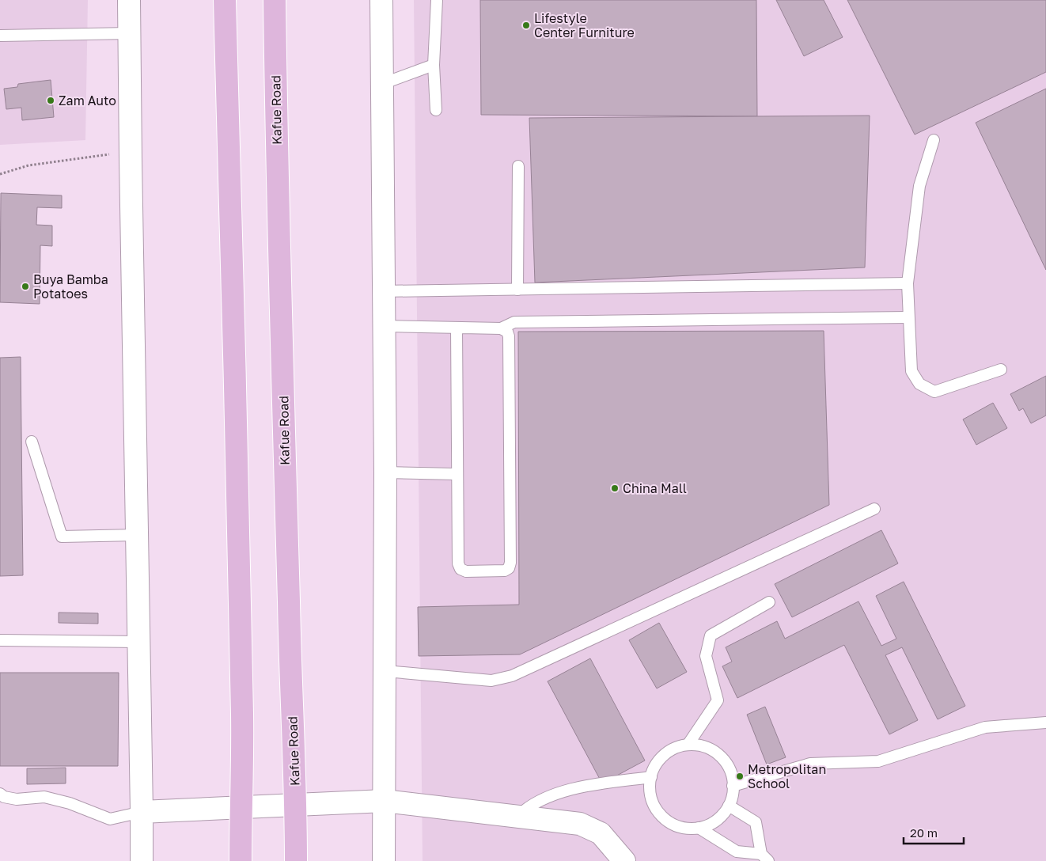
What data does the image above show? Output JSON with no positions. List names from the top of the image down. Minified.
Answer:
{"streets":{"main road":["Kafue Road"]},"places":["Lifestyle Center Furniture","Zam Auto","Buya Bamba Potatoes","China Mall","Metropolitan School"],"scale_bar":"20 m"}
